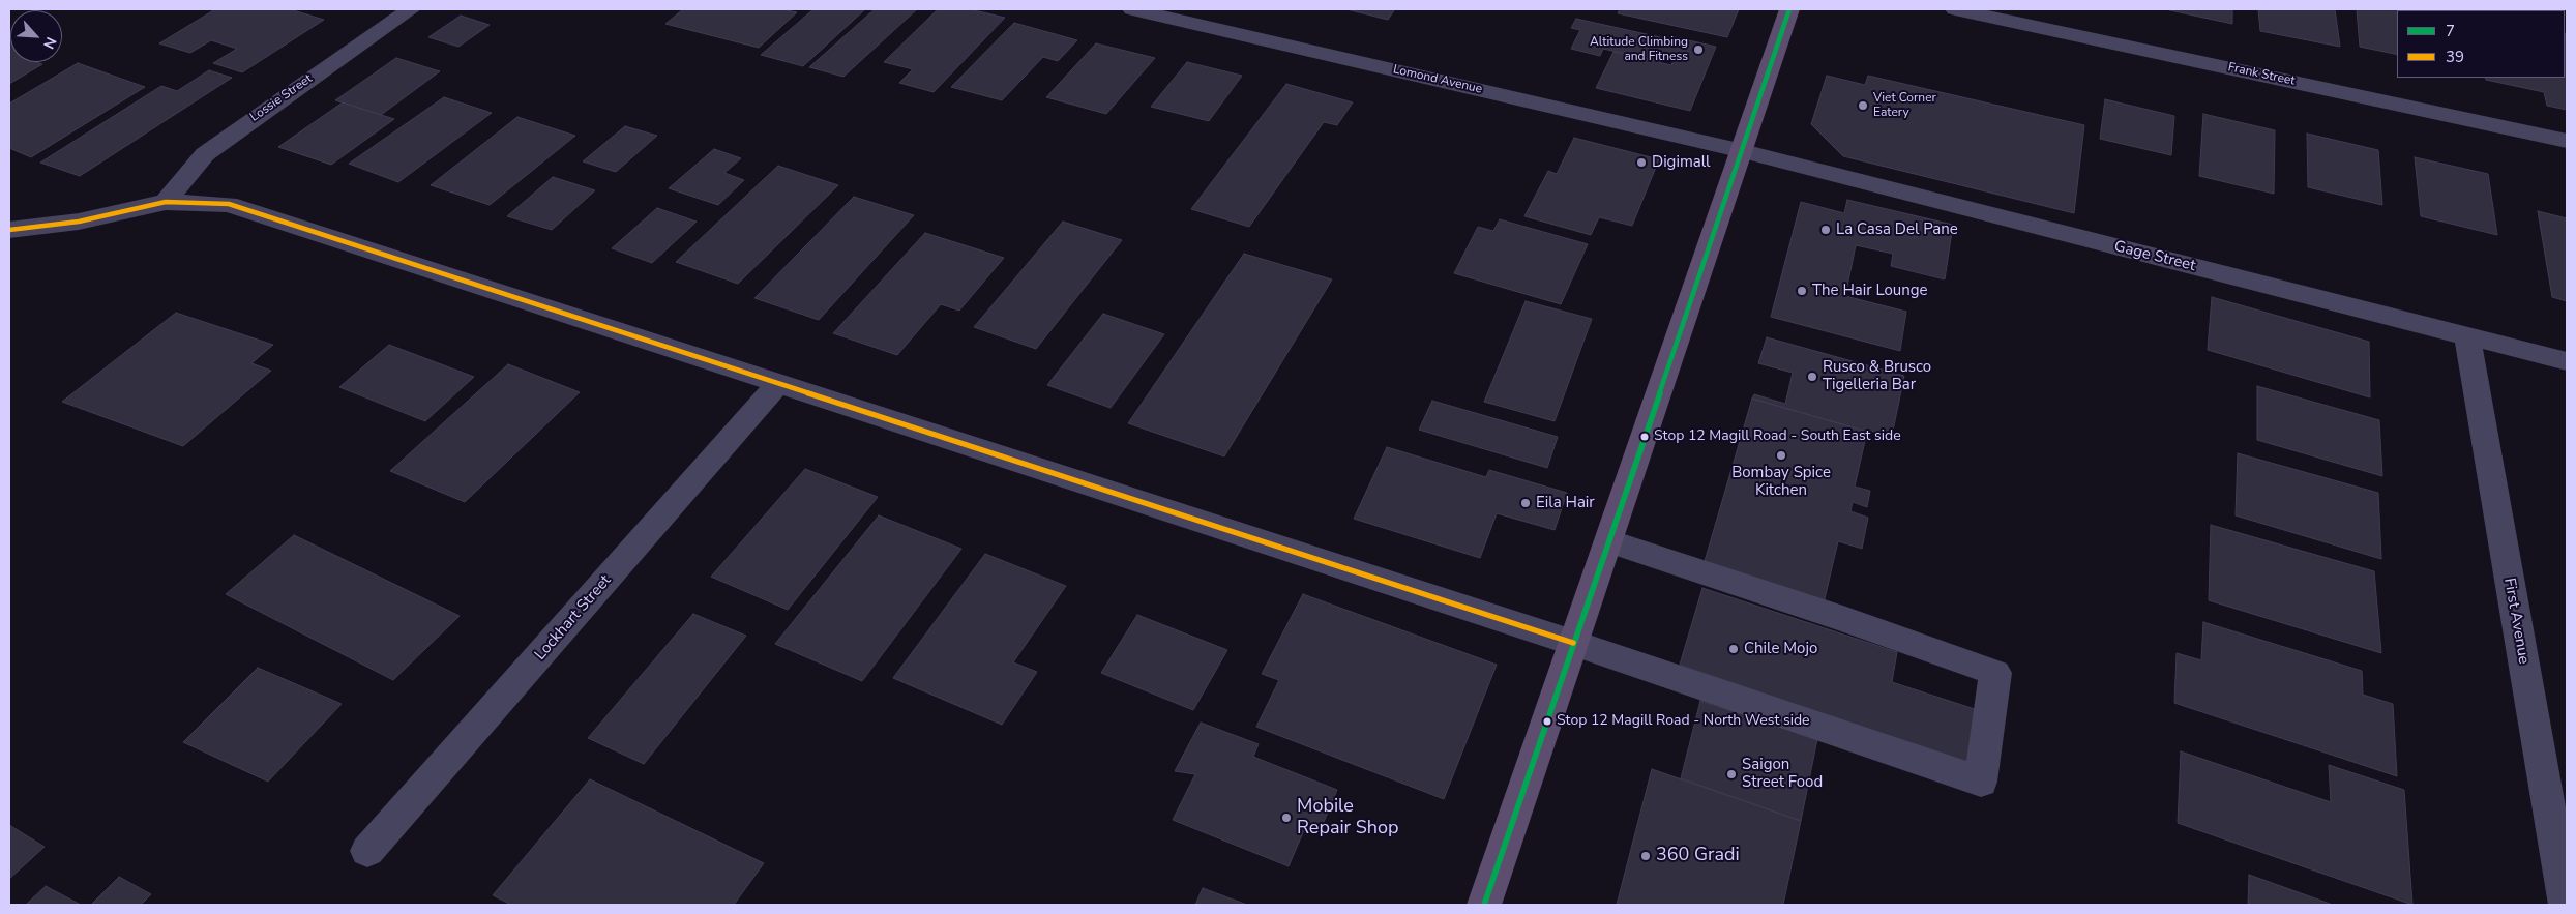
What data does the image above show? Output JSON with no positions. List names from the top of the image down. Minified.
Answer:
{"streets":{"street":["Frank Street","Lomond Avenue","Lossie Street","Gage Street","Lockhart Street","First Avenue"]},"crossings":[["Lomond Avenue","Gage Street"],["Gage Street","First Avenue"]],"places":["Altitude Climbing and Fitness","Viet Corner Eatery","Digimall","La Casa Del Pane","The Hair Lounge","Rusco & Brusco Tigelleria Bar","Stop 12 Magill Road - South East side","Bombay Spice Kitchen","Eila Hair","Chile Mojo","Stop 12 Magill Road - North West side","Saigon Street Food","Mobile Repair Shop","360 Gradi"],"lines":["transit line 7","transit line 39"],"legend":["7","39"],"north":"bottom right"}
